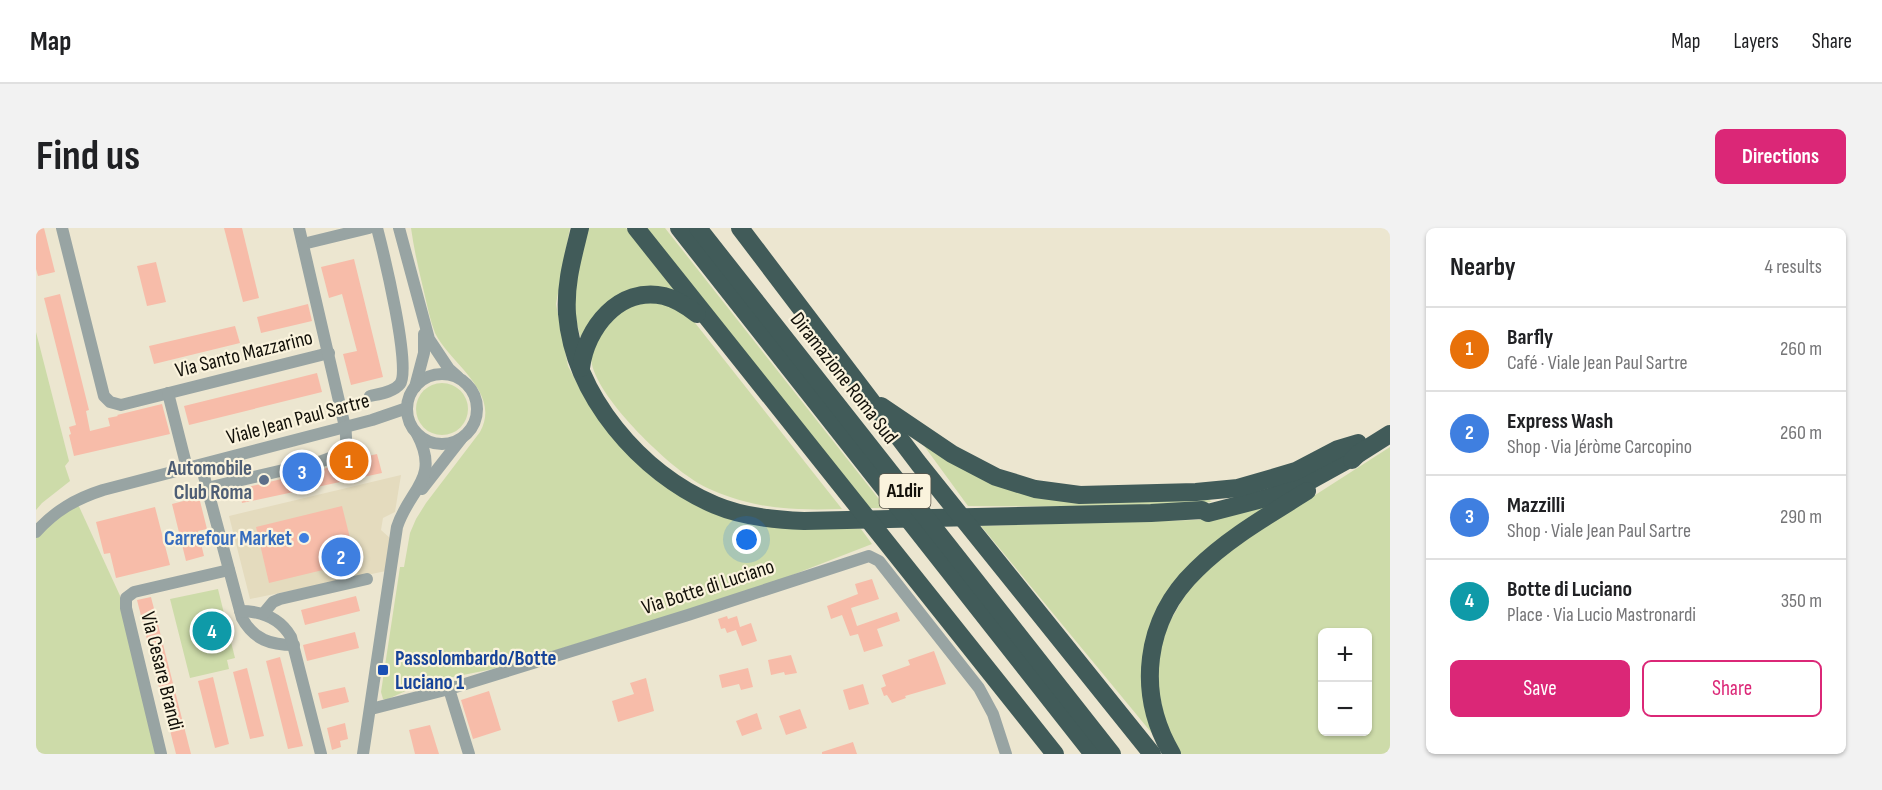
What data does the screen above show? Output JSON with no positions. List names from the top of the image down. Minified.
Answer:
{"streets":{"highway":["Diramazione Roma Sud","A1dir"],"street":["Via Santo Mazzarino","Viale Jean Paul Sartre","Via Botte di Luciano","Via Cesare Brandi"]},"crossings":[["Via Santo Mazzarino","Viale Jean Paul Sartre"]],"places":{"other":["Automobile Club Roma","Carrefour Market"],"transit":["Passolombardo/Botte Luciano 1"]},"page":{"header":"Map","nav":["Map","Layers","Share"],"buttons":["Directions",["Save","Share"]],"title":"Find us","heading":["Nearby","4 results"],"list":[{"mark":"1","name":"Barfly","note":"Café · Viale Jean Paul Sartre","value":"260 m"},{"mark":"2","name":"Express Wash","note":"Shop · Via Jéròme Carcopino","value":"260 m"},{"mark":"3","name":"Mazzilli","note":"Shop · Viale Jean Paul Sartre","value":"290 m"},{"mark":"4","name":"Botte di Luciano","note":"Place · Via Lucio Mastronardi","value":"350 m"}],"pins":["1","3","2","4"],"map_buttons":["+","−"]}}
